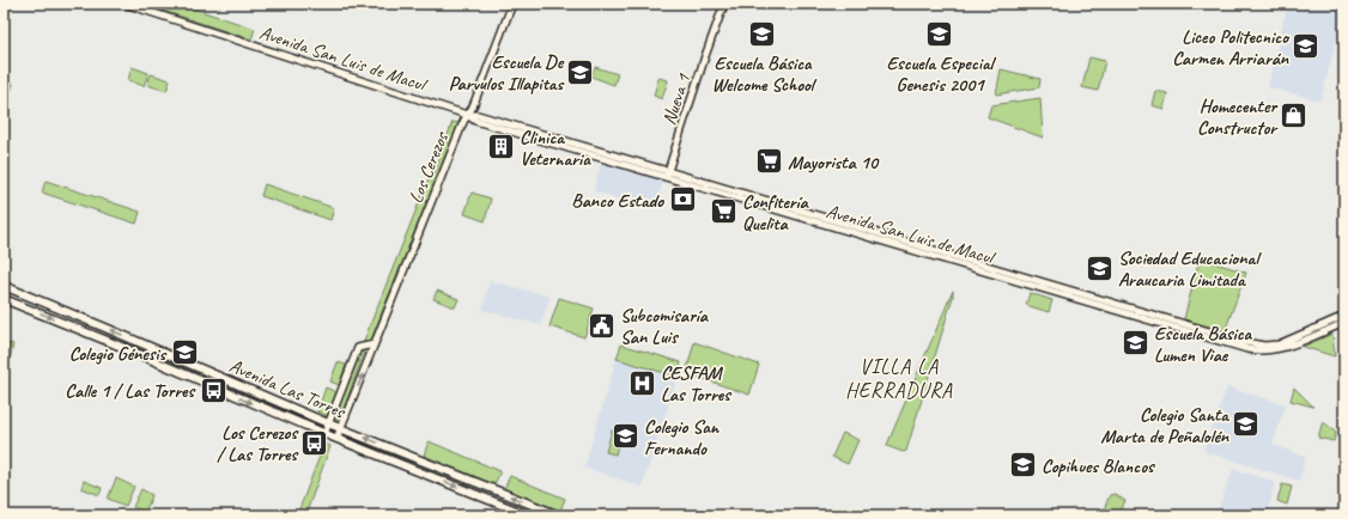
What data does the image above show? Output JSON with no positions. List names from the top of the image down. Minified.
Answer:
{"streets":{"main road":["Avenida Las Torres"],"street":["Avenida San Luis de Macul","Nueva 1","Los Cerezos"]},"crossings":[["Avenida San Luis de Macul","Nueva 1"],["Avenida San Luis de Macul","Los Cerezos"],["Los Cerezos","Avenida Las Torres"]],"districts":["VILLA LA HERRADURA"],"places":{"school or university":["Escuela Básica Welcome School","Escuela Especial Genesis 2001","Liceo Politecnico Carmen Arriarán","Escuela De Parvulos Illapitas","Sociedad Educacional Araucaria Limitada","Escuela Básica Lumen Viae","Colegio Génesis","Colegio Santa Marta de Peñalolén","Colegio San Fernando","Copihues Blancos"],"shop":["Homecenter Constructor"],"building":["Clinica Veternaria"],"supermarket":["Mayorista 10","Confitería Quelita"],"bank":["Banco Estado"],"public building":["Subcomisaría San Luis"],"hospital":["CESFAM Las Torres"],"bus stop":["Calle 1 / Las Torres","Los Cerezos / Las Torres"]}}
